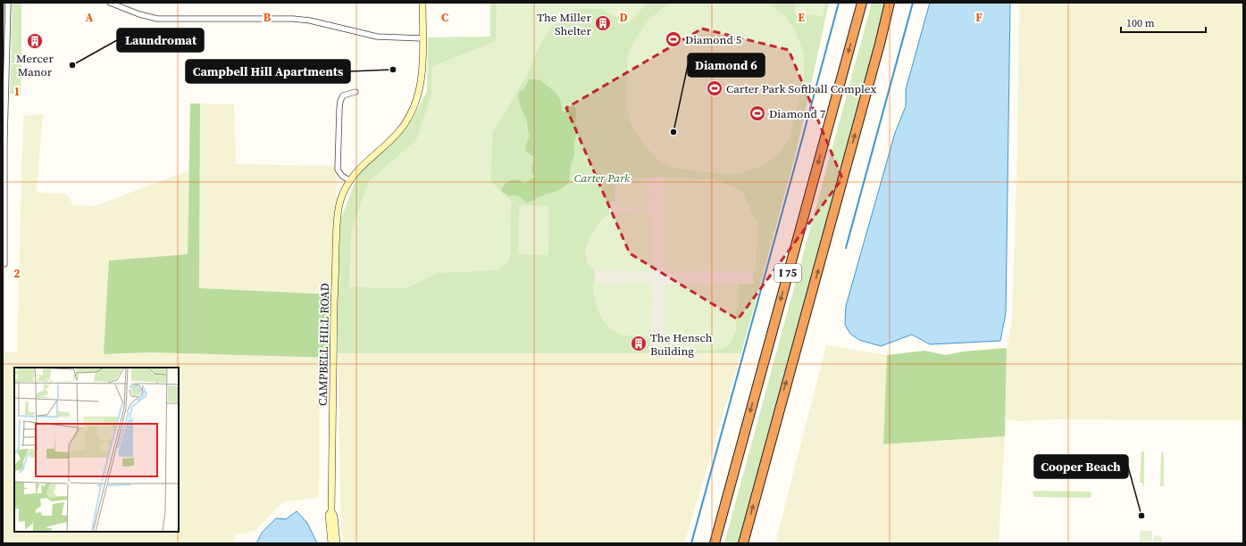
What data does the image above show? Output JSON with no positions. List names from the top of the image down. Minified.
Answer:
{"streets":{"highway":["I 75"],"main road":["CAMPBELL HILL ROAD"]},"parks":["Carter Park"],"places":{"building":["The Miller Shelter","Mercer Manor","The Hensch Building"],"sports":["Diamond 5","Carter Park Softball Complex","Diamond 7"],"other":["Laundromat","Campbell Hill Apartments","Diamond 6","Cooper Beach"]},"scale_bar":"100 m","grid":{"columns":["A","B","C","D","E","F"],"rows":["1","2"]}}
